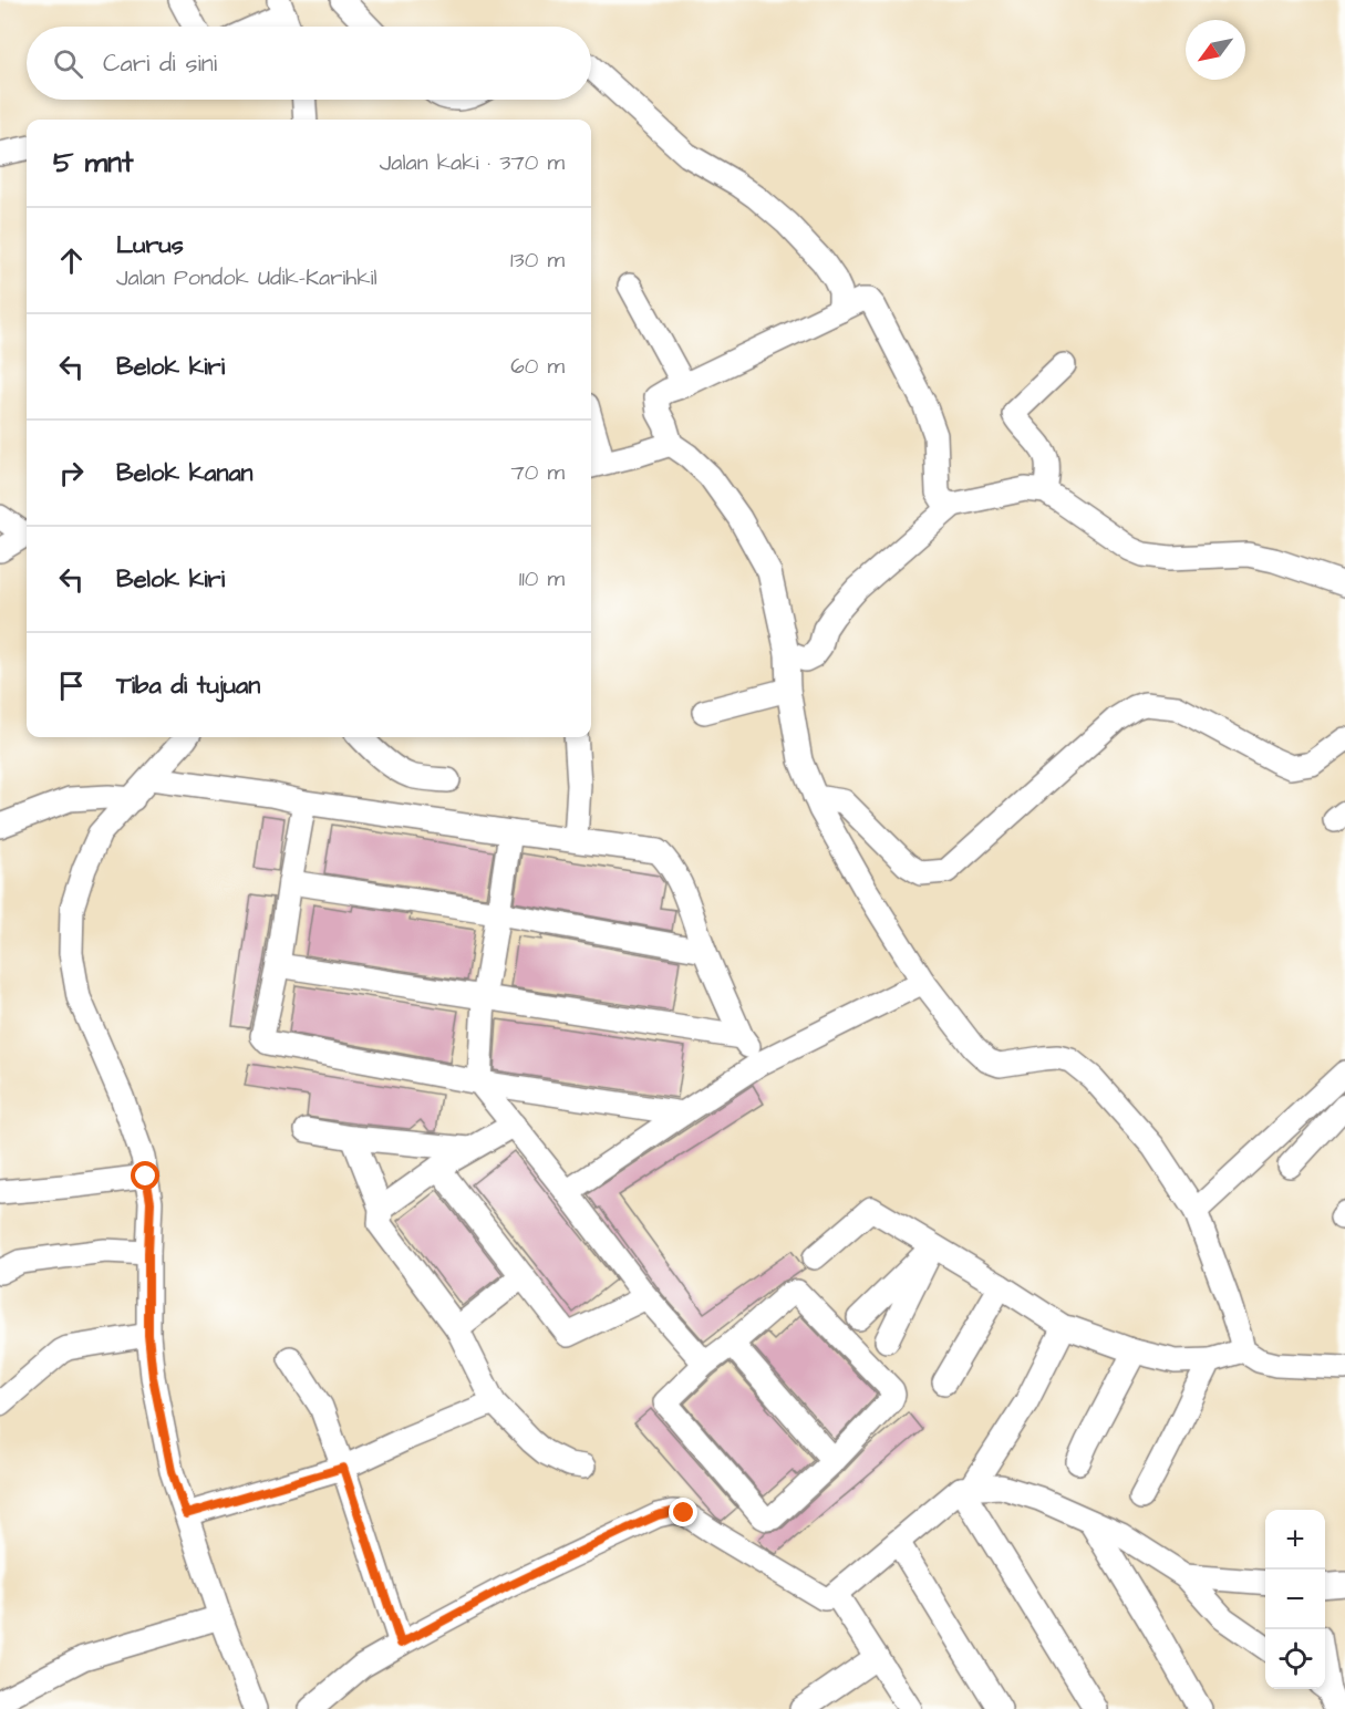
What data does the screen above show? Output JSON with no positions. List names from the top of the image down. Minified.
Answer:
{"north":"bottom left","page":{"search":"Cari di sini","heading":["5 mnt","Jalan kaki · 370 m"],"list":[["Lurus","Jalan Pondok Udik–Karihkil","130 m"],["Belok kiri","60 m"],["Belok kanan","70 m"],["Belok kiri","110 m"],"Tiba di tujuan"],"map_buttons":["+","−"]}}
